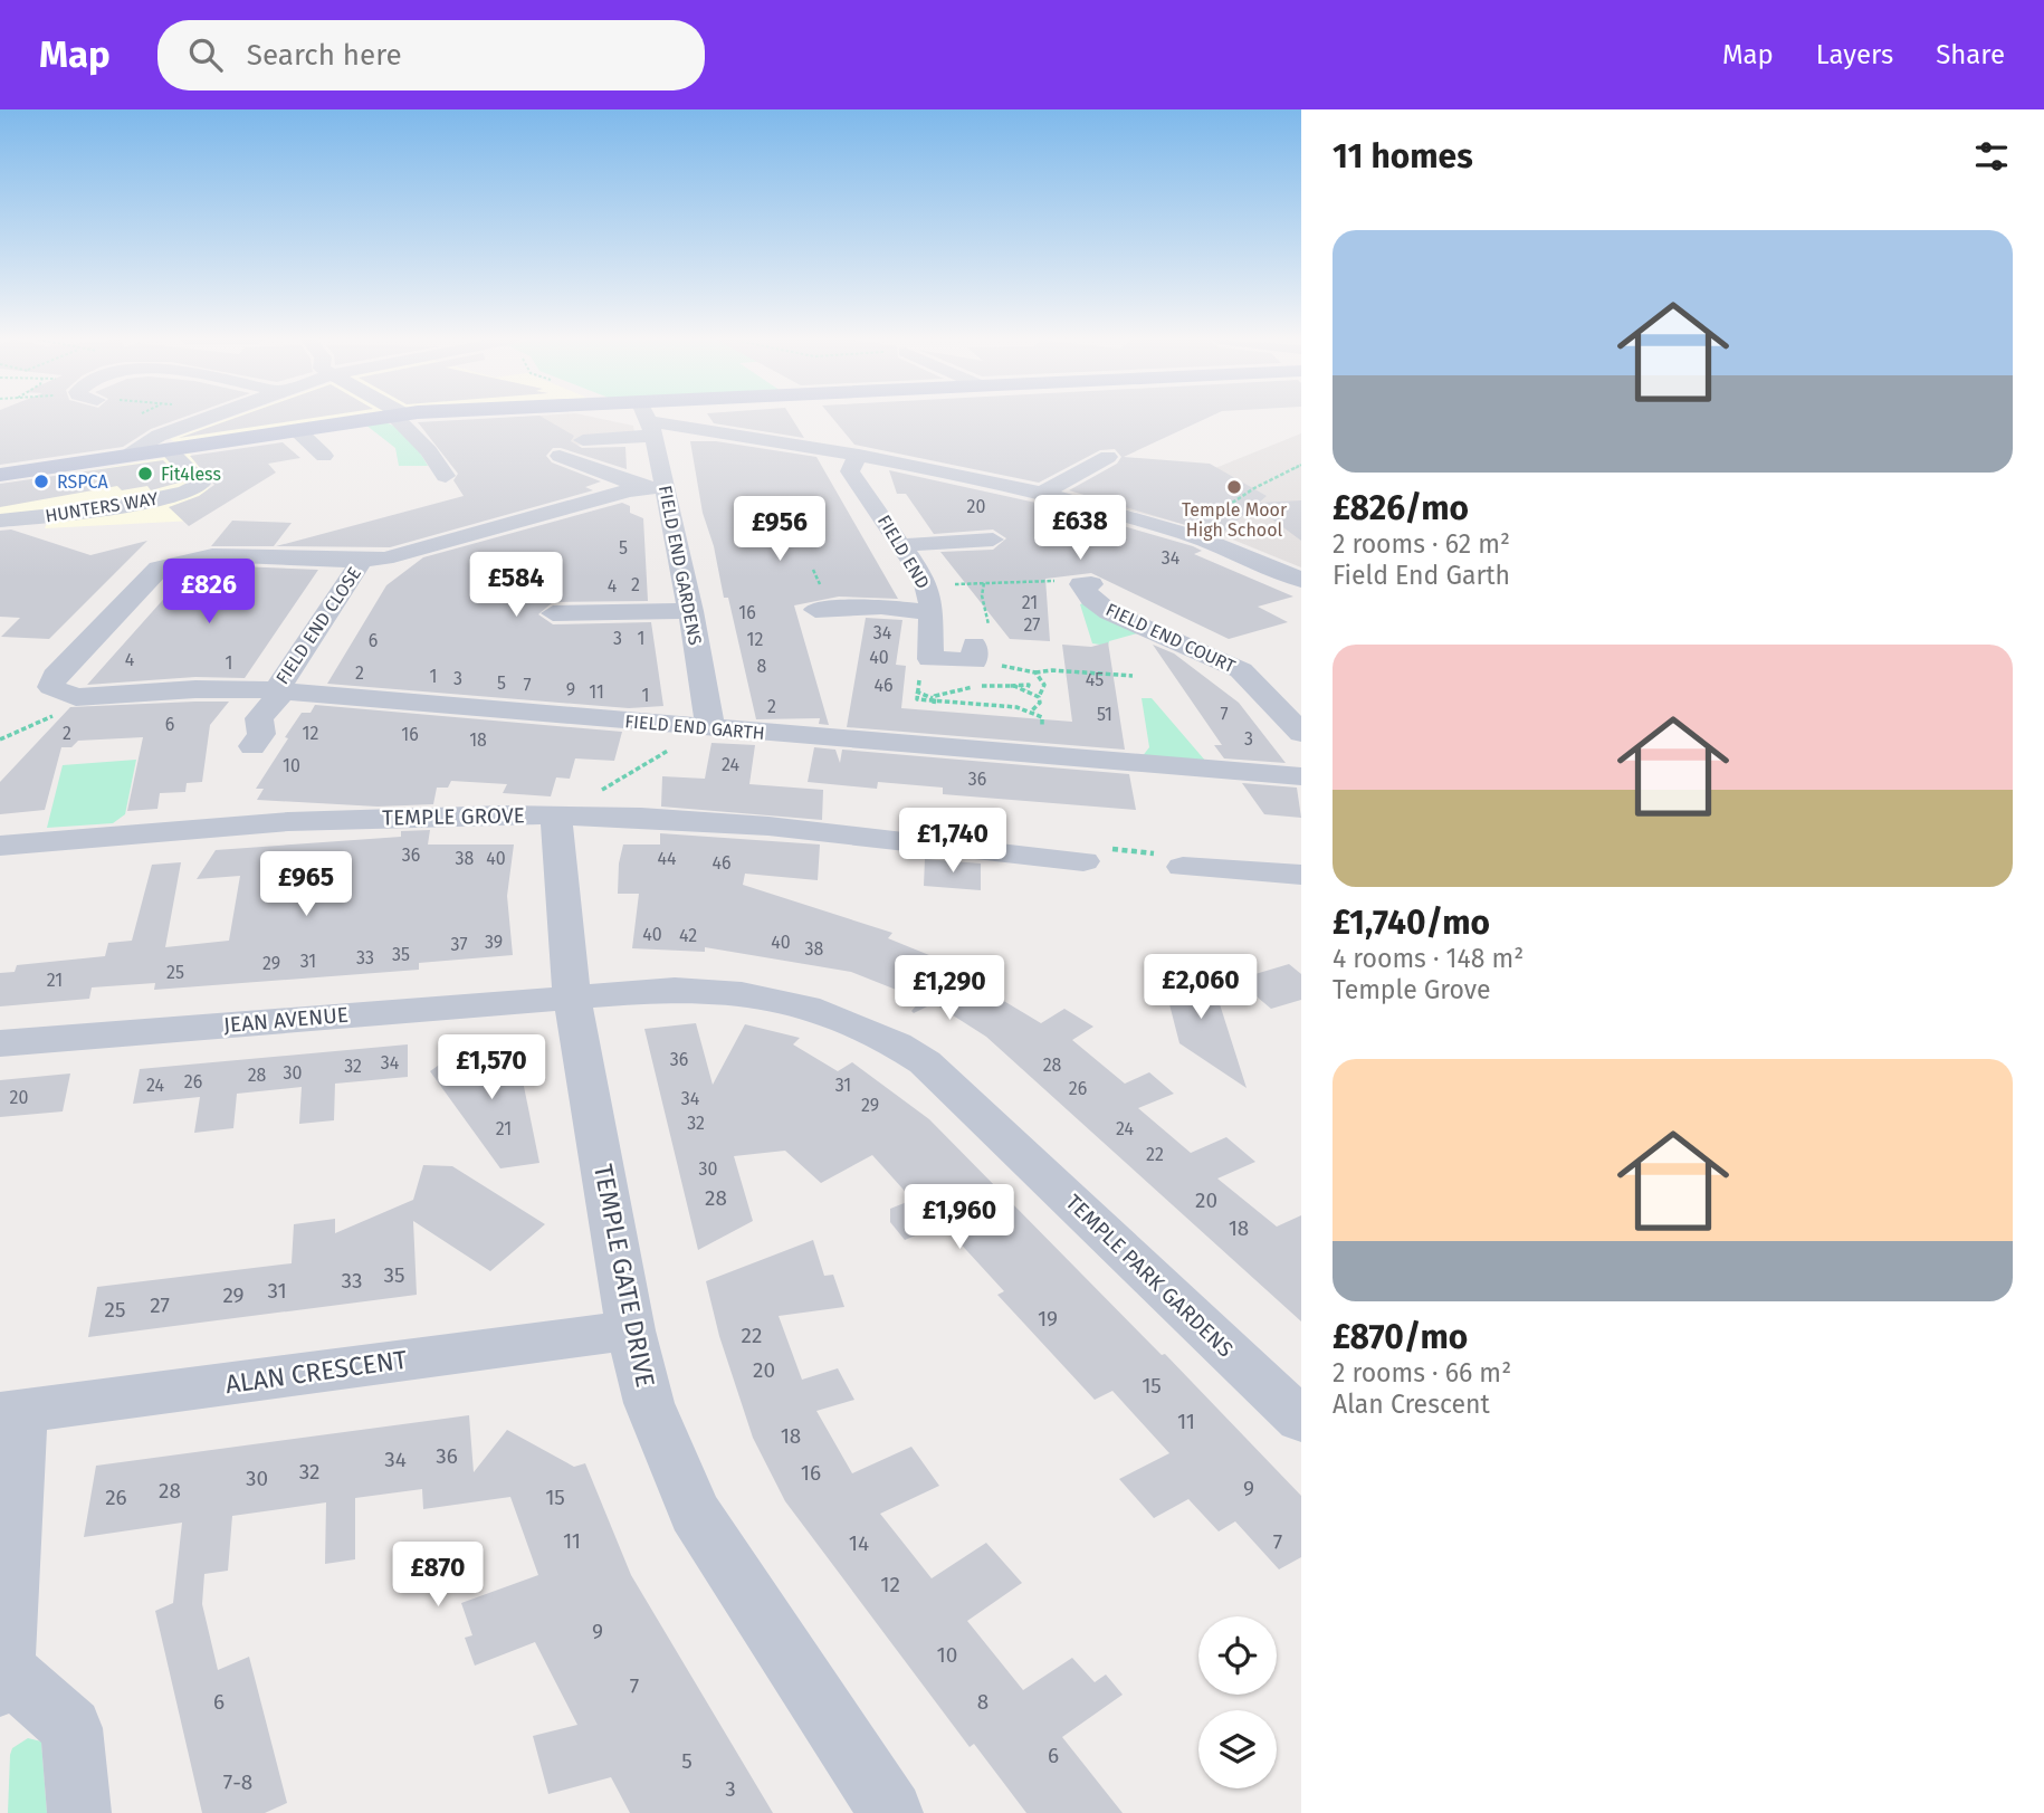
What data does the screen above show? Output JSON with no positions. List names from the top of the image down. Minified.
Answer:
{"streets":{"street":["HUNTERS WAY","FIELD END","FIELD END GARDENS","FIELD END CLOSE","FIELD END COURT","FIELD END GARTH","TEMPLE GROVE","JEAN AVENUE","TEMPLE GATE DRIVE","TEMPLE PARK GARDENS","ALAN CRESCENT"]},"crossings":[["FIELD END GARDENS","FIELD END GARTH"],["FIELD END CLOSE","FIELD END GARTH"],["TEMPLE GROVE","TEMPLE GATE DRIVE"],["JEAN AVENUE","TEMPLE GATE DRIVE"],["JEAN AVENUE","TEMPLE PARK GARDENS"],["TEMPLE GATE DRIVE","TEMPLE PARK GARDENS"],["TEMPLE GATE DRIVE","ALAN CRESCENT"]],"places":["Fit4less","RSPCA","Temple Moor High School"],"house_numbers":["20","5","34","2","4","21","16","27","34","3","1","12","6","40","4","1","8","2","1","3","45","5","7","46","9","11","1","2","51","7","6","2","12","16","3","18","24","10","36","36","38","40","44","46","40","42","39","40","37","38","35","33","31","29","25","21","36","34","28","32","30","28","26","24","31","26","20","34","29","32","21","24","22","30","28","20","18","35","33","31","29","27","25","19","22","20","15","11","18","36","34","32","16","30","9","28","26","15","11","7","14","12","9","10","7","6","8","6","5","7-8","3"],"page":{"header":"Map","search":"Search here","nav":["Map","Layers","Share"],"heading":"11 homes","list":[{"name":"£826/mo","note":"2 rooms · 62 m² · Field End Garth"},{"name":"£1,740/mo","note":"4 rooms · 148 m² · Temple Grove"},{"name":"£870/mo","note":"2 rooms · 66 m² · Alan Crescent"}],"price":["£638","£956","£584","£826","£1,740","£965","£2,060","£1,290","£1,570","£1,960","£870"]}}
